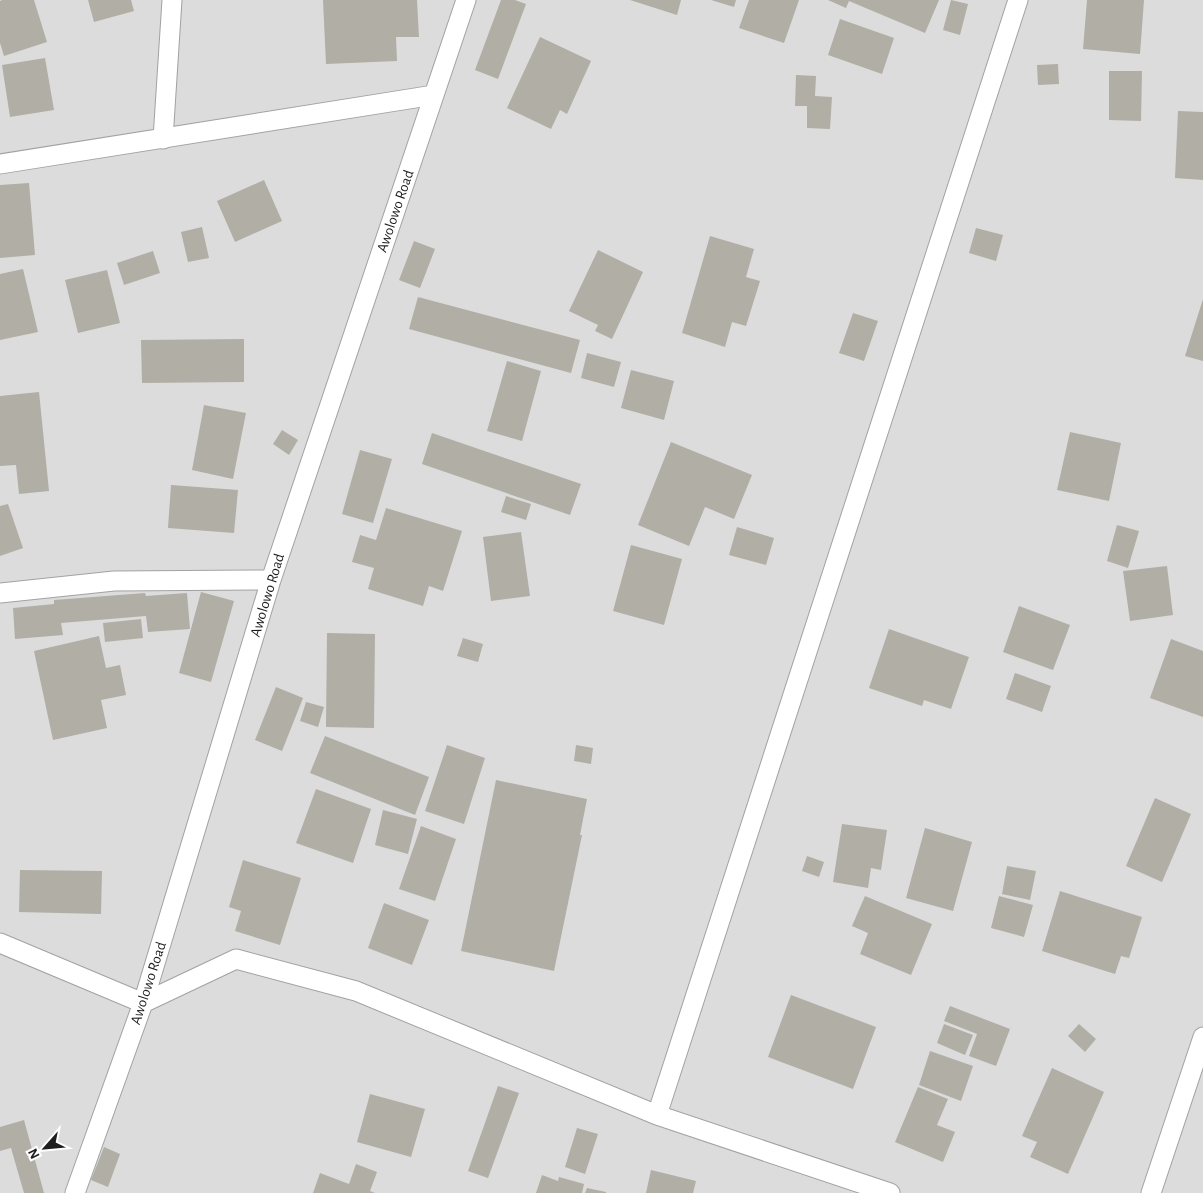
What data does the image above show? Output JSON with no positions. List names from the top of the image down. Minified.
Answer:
{"streets":{"street":["Awolowo Road"]},"north":"bottom left"}
